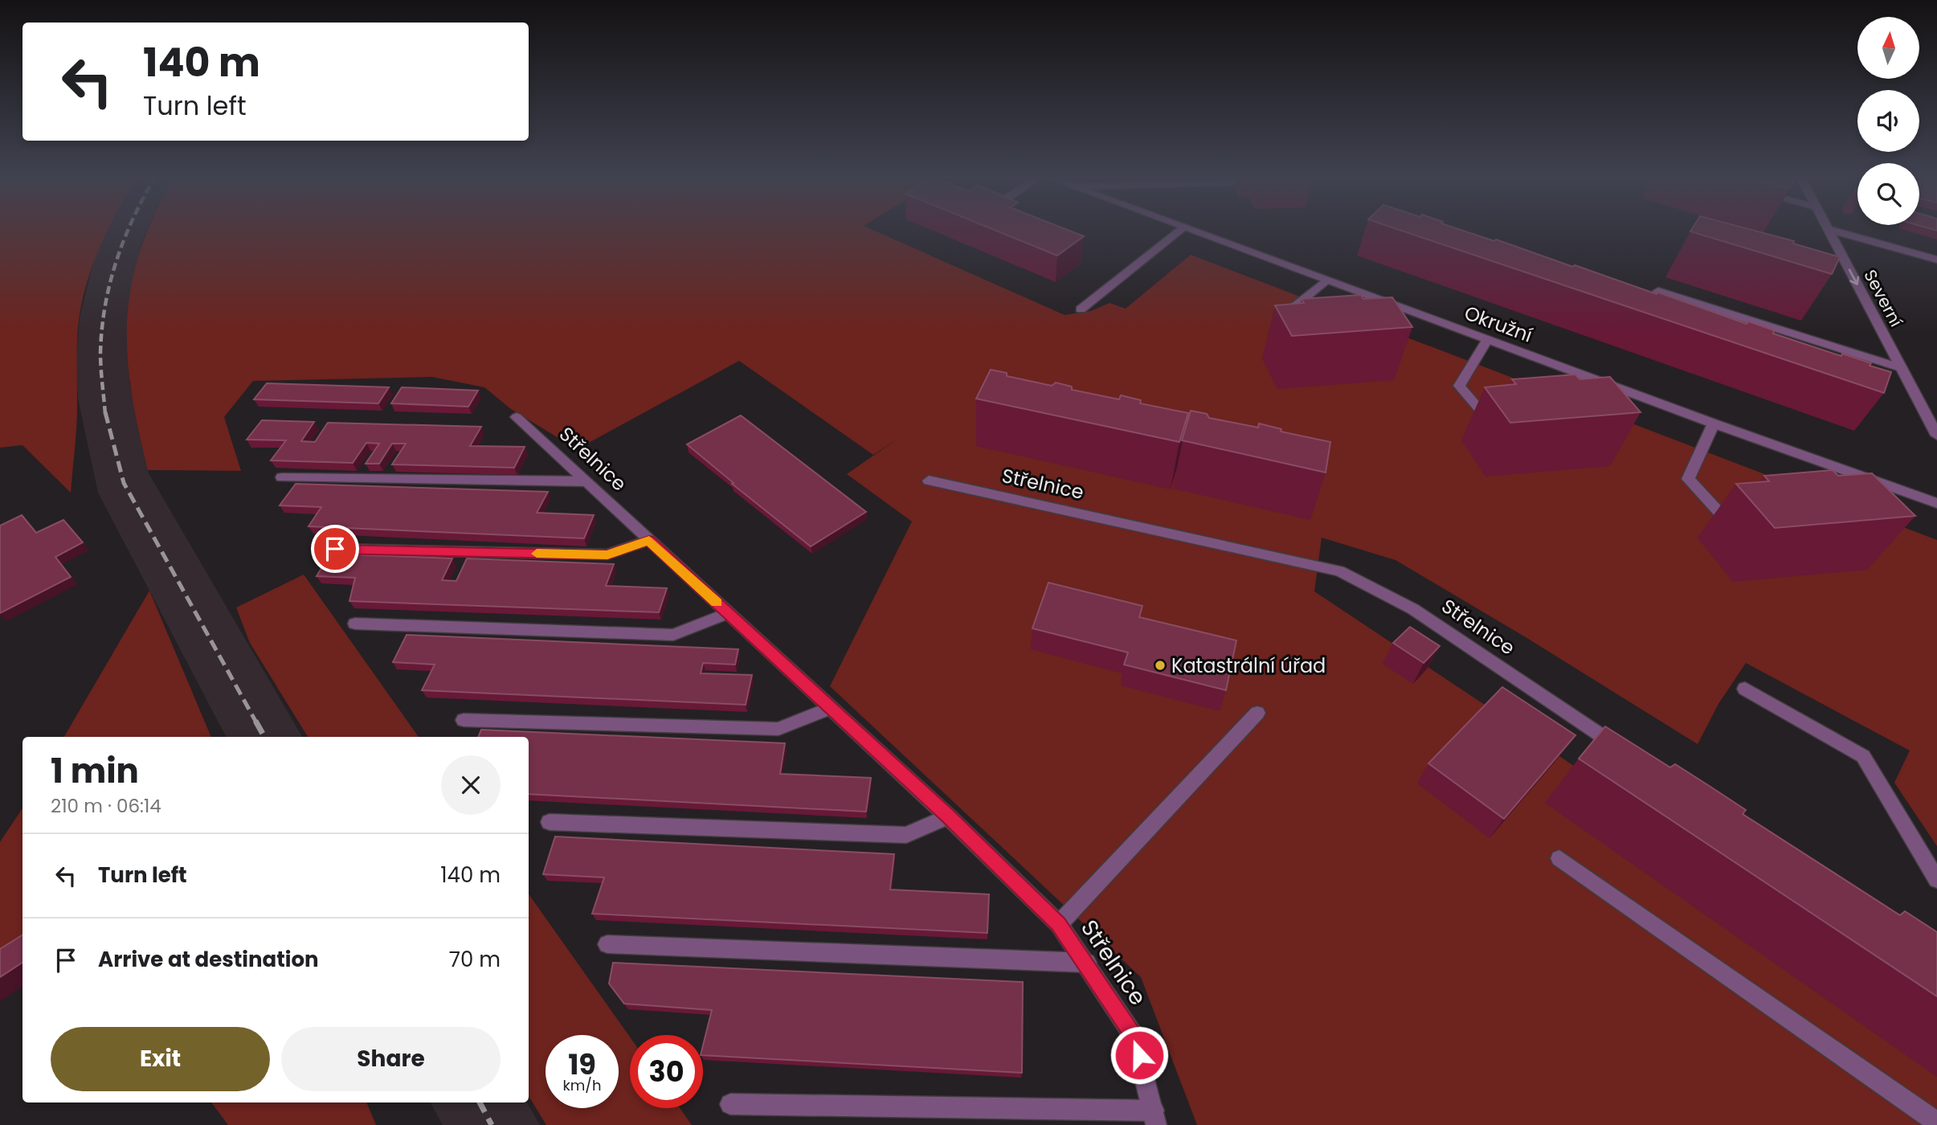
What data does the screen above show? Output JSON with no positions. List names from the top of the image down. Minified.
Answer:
{"streets":{"street":["Severní","Okružní","Střelnice"]},"one_way":["Severní"],"places":["Katastrální úřad"],"north":"top","page":{"turn":["140 m","Turn left"],"heading":["1 min","210 m · 06:14"],"list":[{"name":"Turn left","value":"140 m"},{"name":"Arrive at destination","value":"70 m"}],"buttons":["Exit","Share"],"speed":"19 km/h","limit":"30"}}
